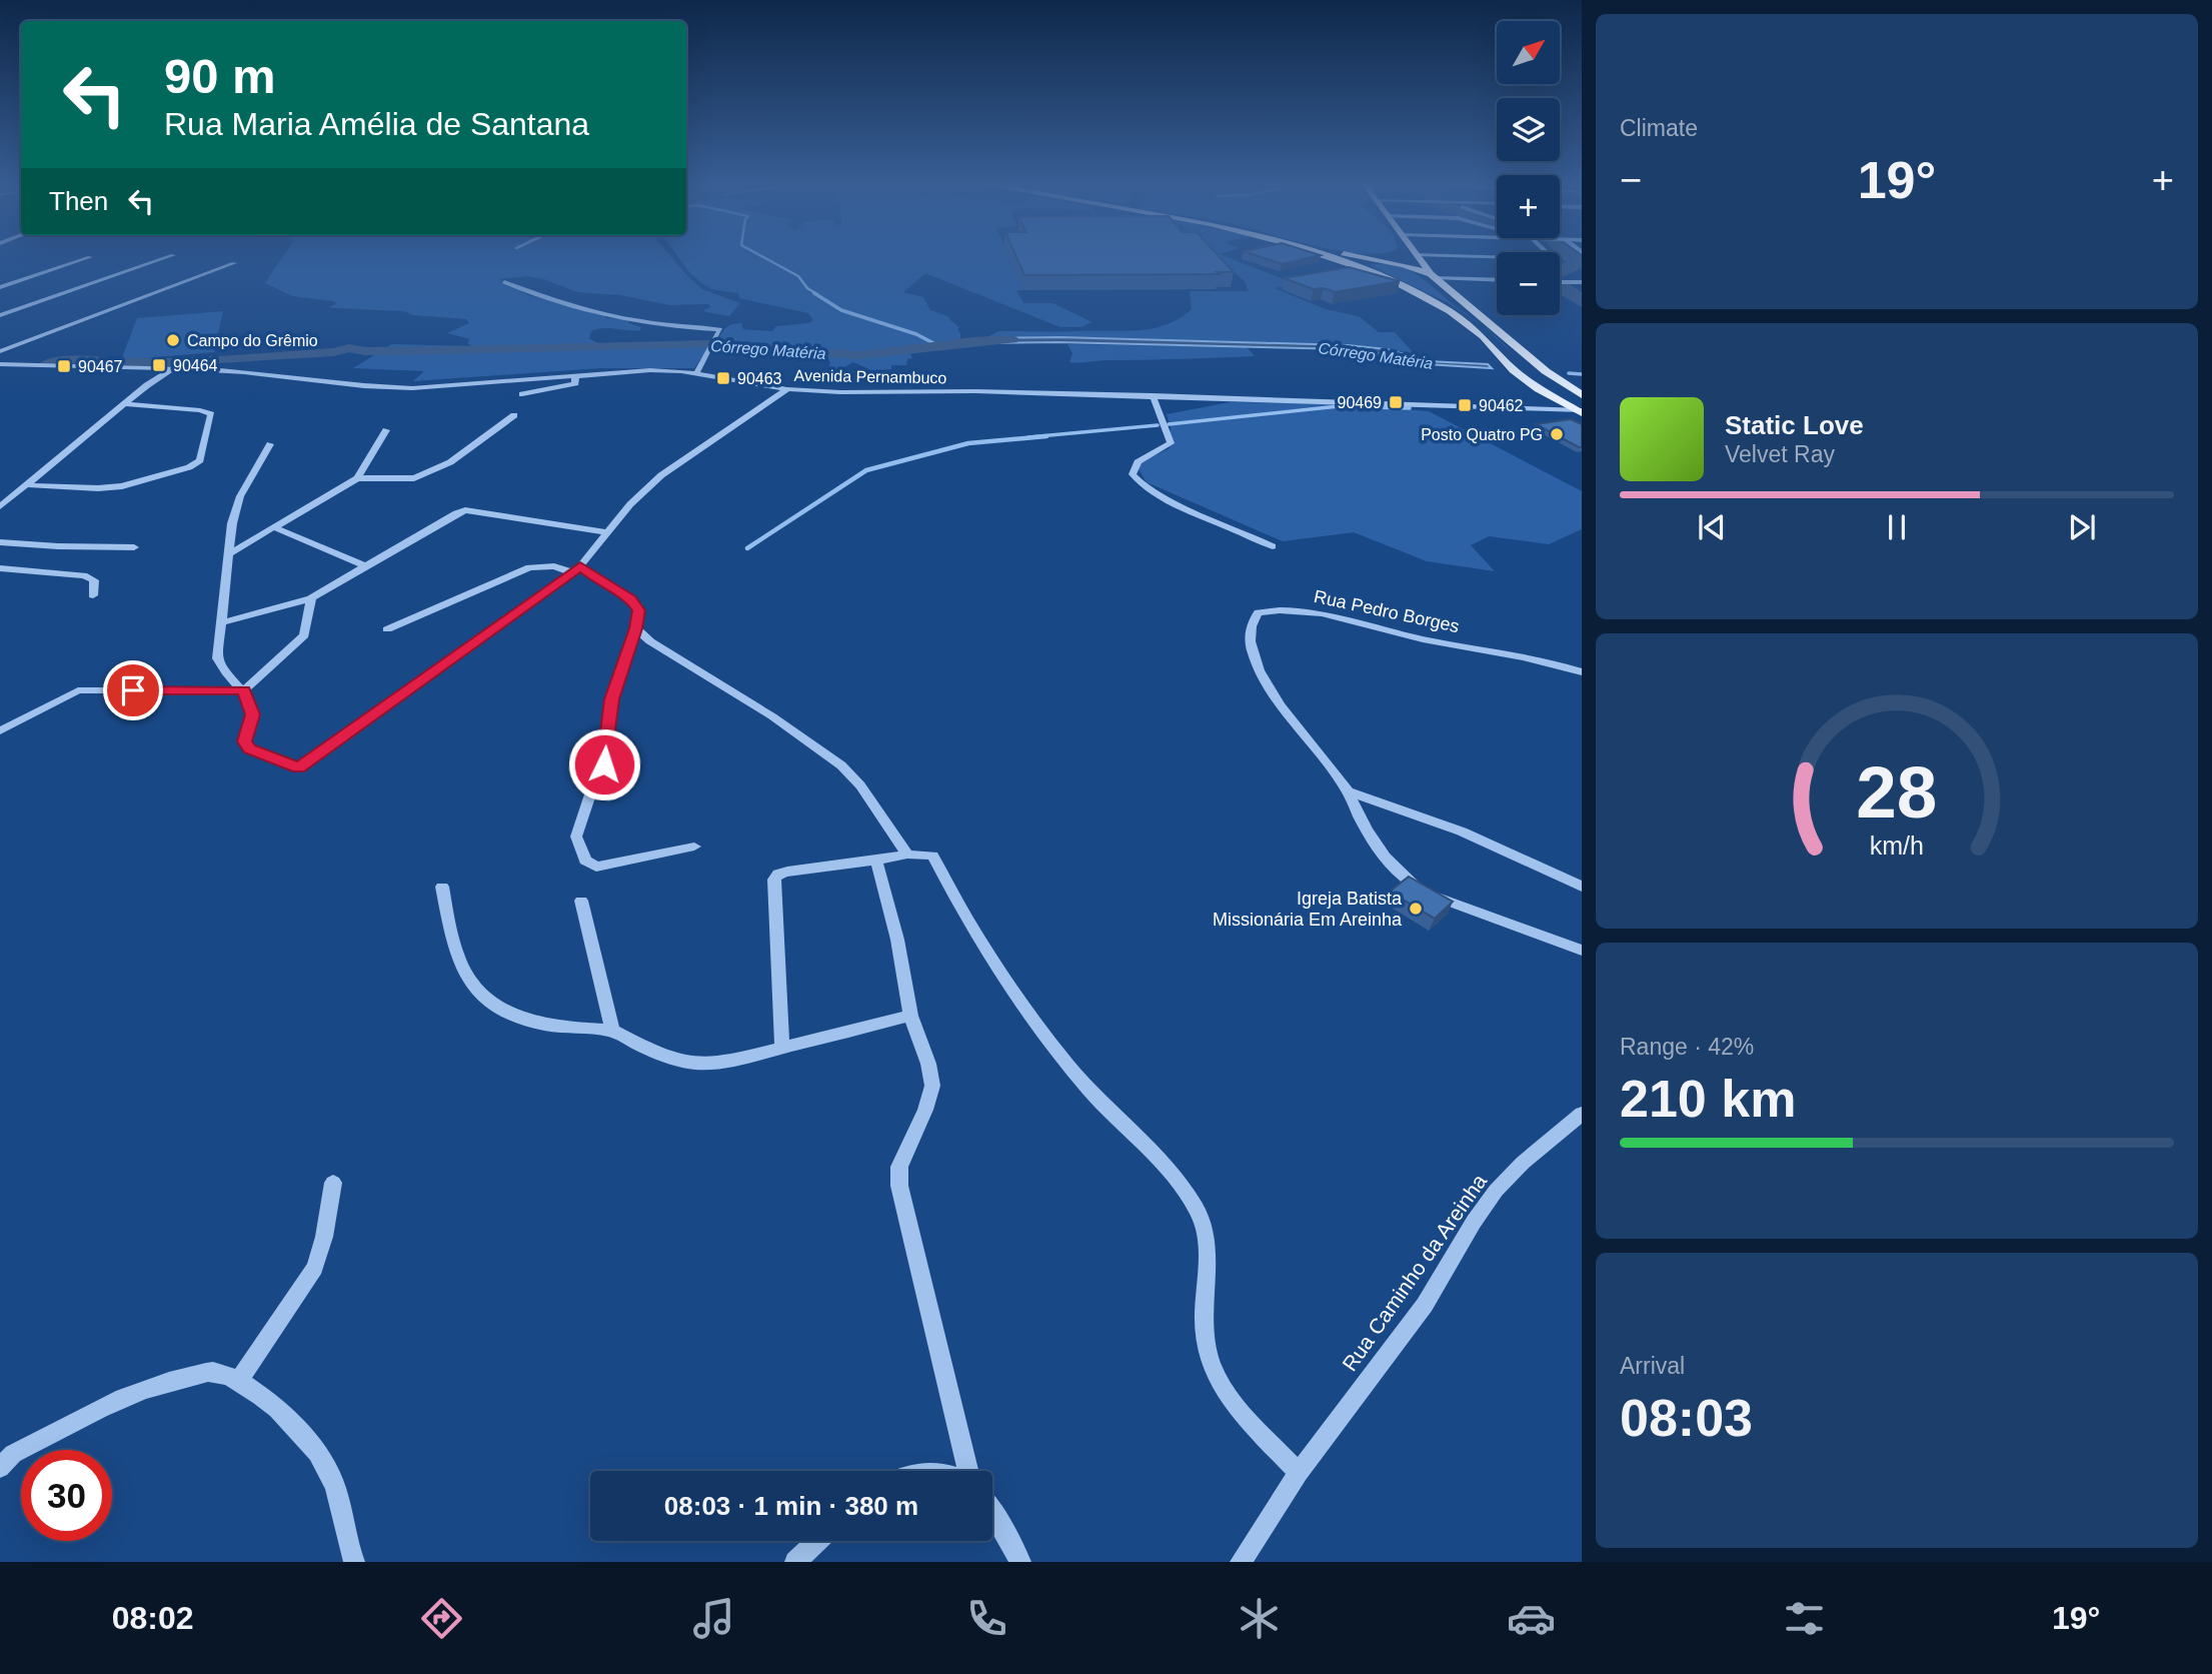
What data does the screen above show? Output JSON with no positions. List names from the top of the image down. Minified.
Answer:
{"streets":{"street":["Avenida Pernambuco","Rua Pedro Borges","Rua Caminho da Areinha"]},"water":["Córrego Matéria"],"places":{"other":["Campo do Grêmio","Posto Quatro PG","Igreja Batista Missionária Em Areinha"],"transit":["90464","90467","90463","90469","90462"]},"north":"top right","page":{"tile":["Climate",["Range · 42%","210 km"],["Arrival","08:03"]],"map_buttons":["+","−"],"turn":["90 m","Rua Maria Amélia de Santana"],"heat":["−","19°","+"],"then":"Then","song":["Static Love","Velvet Ray"],"limit":"30","trip":"08:03 · 1 min · 380 m","tabs":["08:02","19°"],"gauge":["28","km/h"]}}
